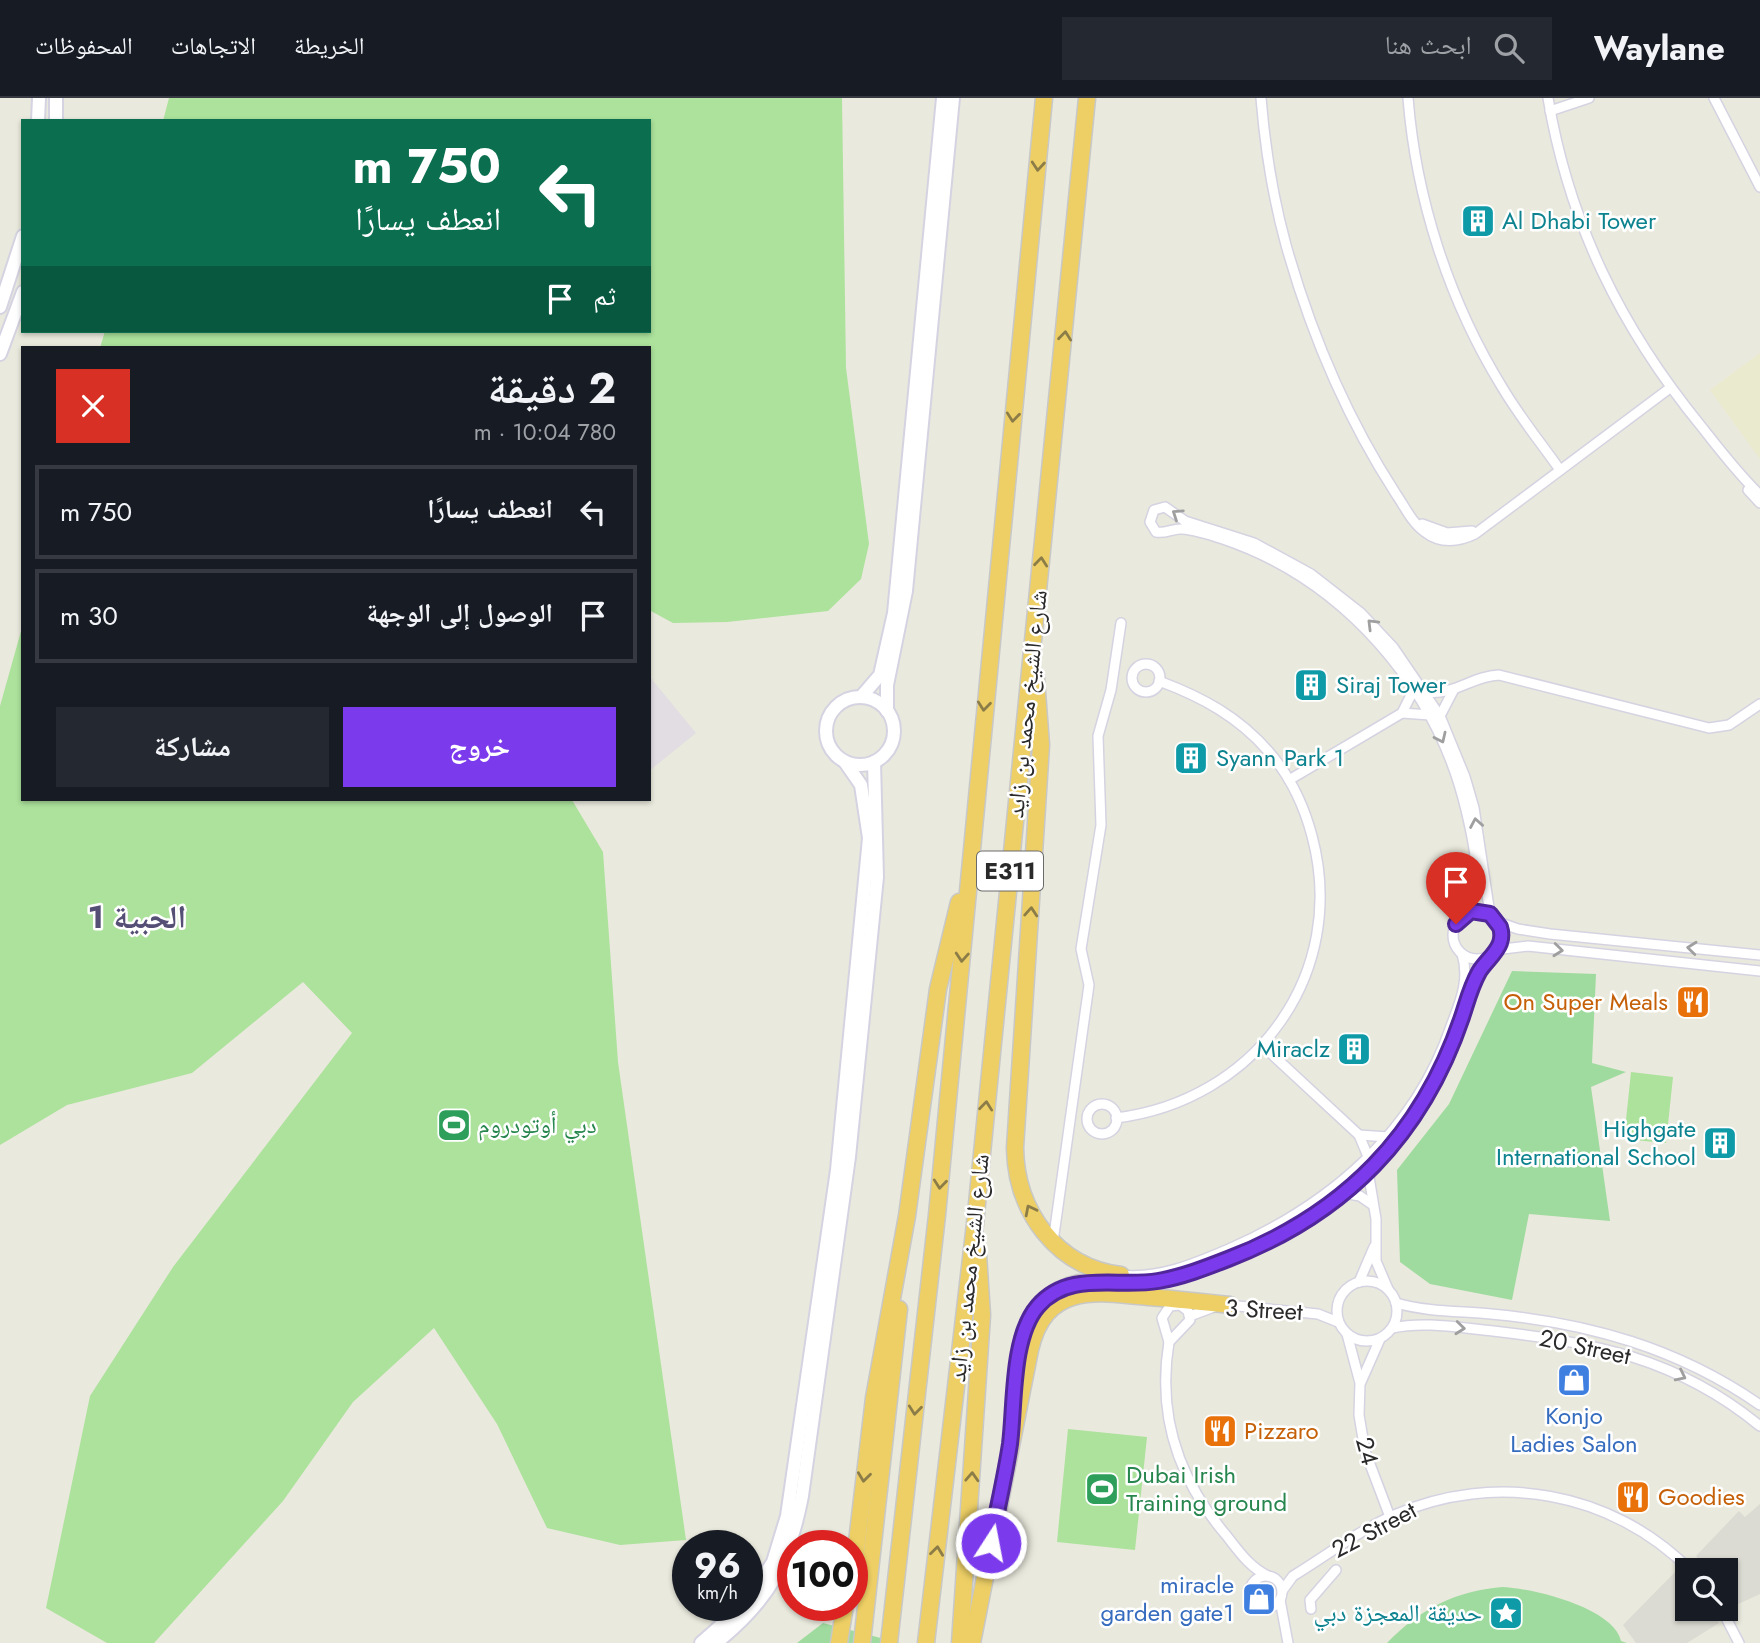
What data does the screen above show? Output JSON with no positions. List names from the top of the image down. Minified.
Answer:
{"streets":{"highway":["شارع الشيخ محمد بن زايد","E311"],"street":["3 Street","20 Street","24","22 Street"]},"crossings":[["3 Street","20 Street"],["3 Street","24"],["3 Street","22 Street"],["20 Street","24"],["24","22 Street"]],"districts":["الحبية 1"],"places":{"building":["Al Dhabi Tower","Siraj Tower","Syann Park 1","Miraclz","Highgate International School"],"restaurant":["On Super Meals","Pizzaro","Goodies"],"sports":["دبي أوتودروم","Dubai Irish Training ground"],"shop":["Konjo Ladies Salon","miracle garden gate1"],"place":["حديقة المعجزة دبي"]},"page":{"header":"Waylane","search":"ابحث هنا","nav":["الخريطة","الاتجاهات","المحفوظات"],"turn":["750 m","انعطف يسارًا"],"then":"ثم","heading":["2 دقيقة","780 m · 10:04"],"list":[{"name":"انعطف يسارًا","value":"750 m"},{"name":"الوصول إلى الوجهة","value":"30 m"}],"buttons":["خروج","مشاركة"],"speed":"96 km/h","limit":"100"}}
